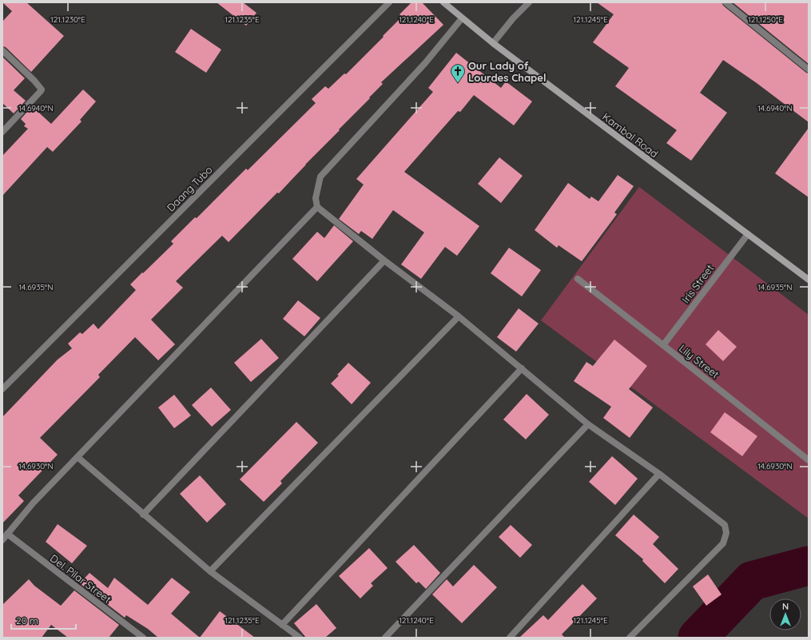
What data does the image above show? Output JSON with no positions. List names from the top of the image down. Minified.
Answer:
{"streets":{"main road":["Kambal Road"],"street":["Daang Tubo","Iris Street","Lily Street","Del. Pilar Street"]},"crossings":[["Kambal Road","Iris Street"],["Iris Street","Lily Street"]],"places":{"church":["Our Lady of Lourdes Chapel"]},"scale_bar":"20 m","north":"top","coordinates":["121.1230°E","121.1235°E","121.1240°E","121.1245°E","121.1250°E","14.6940°N","14.6935°N","14.6930°N"]}
